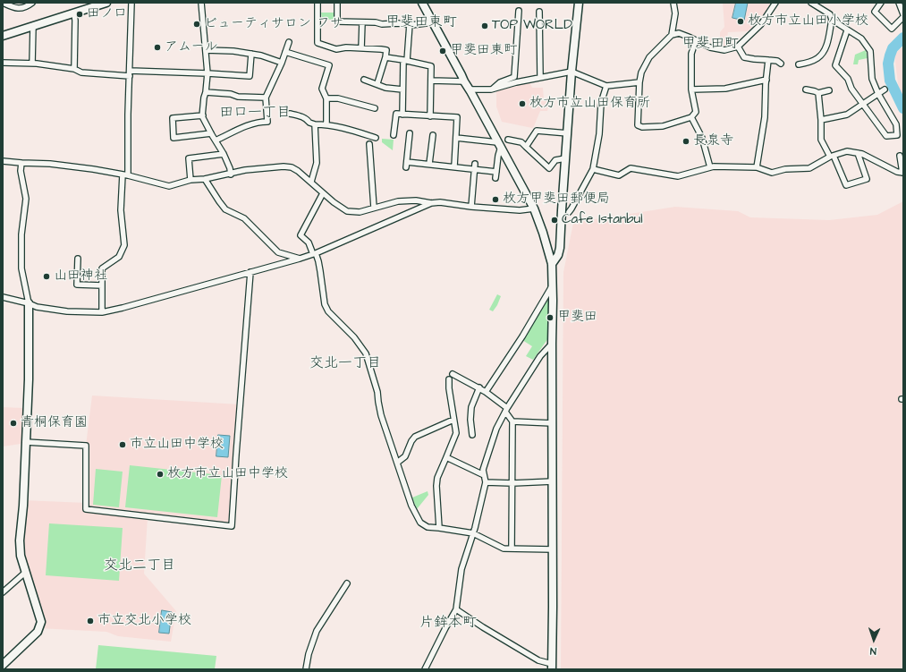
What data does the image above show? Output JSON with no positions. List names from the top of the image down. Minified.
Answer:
{"districts":["甲斐田東町","甲斐田町","田口一丁目","交北一丁目","交北二丁目","片鉾本町"],"places":["田ノ口","枚方市立山田小学校","ビューティサロン フサ","TOP WORLD","アムール","甲斐田東町","枚方市立山田保育所","長泉寺","枚方甲斐田郵便局","Cafe Istanbul","山田神社","甲斐田","青桐保育園","市立山田中学校","枚方市立山田中学校","市立交北小学校"],"north":"bottom"}
